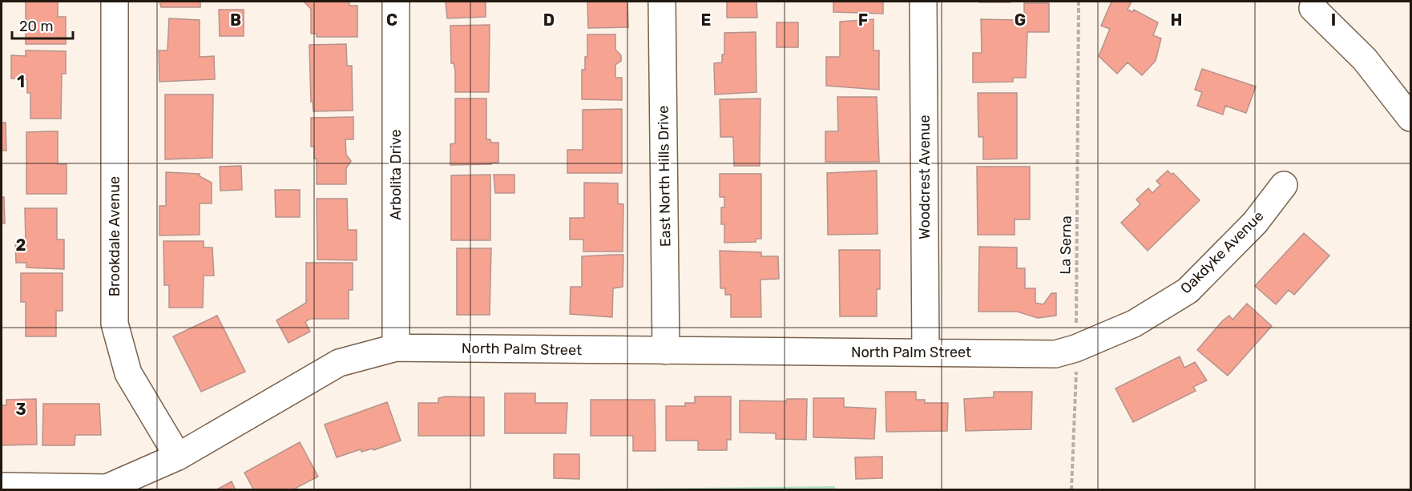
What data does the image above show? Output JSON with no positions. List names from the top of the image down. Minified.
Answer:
{"streets":{"street":["Arbolita Drive","East North Hills Drive","Woodcrest Avenue","Brookdale Avenue","Oakdyke Avenue","North Palm Street"],"path":["La Serna"]},"crossings":[["Arbolita Drive","North Palm Street"],["East North Hills Drive","North Palm Street"],["Woodcrest Avenue","North Palm Street"],["Brookdale Avenue","North Palm Street"],["La Serna","Oakdyke Avenue"],["La Serna","North Palm Street"],["Oakdyke Avenue","North Palm Street"]],"scale_bar":"20 m","grid":{"columns":["B","C","D","E","F","G","H","I"],"rows":["1","2","3"]}}
